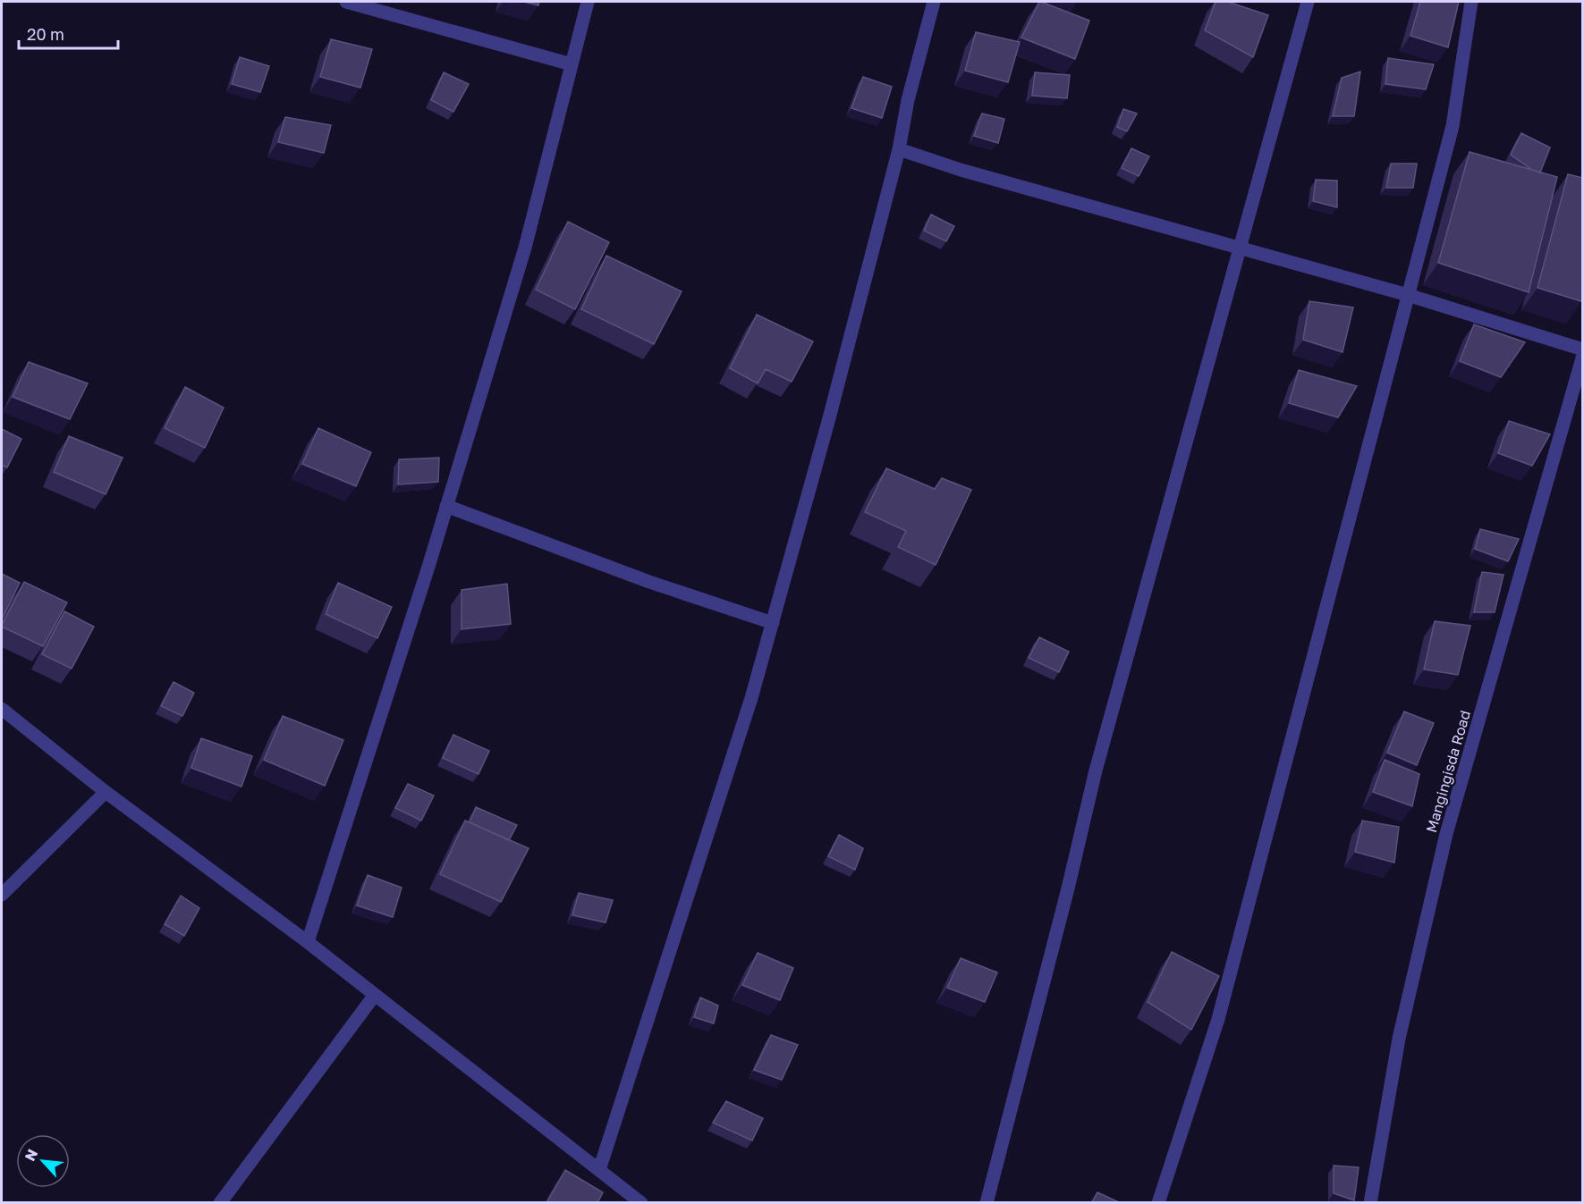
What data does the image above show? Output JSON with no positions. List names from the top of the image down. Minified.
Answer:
{"streets":{"street":["Mangingisda Road"]},"scale_bar":"20 m","north":"top left"}
